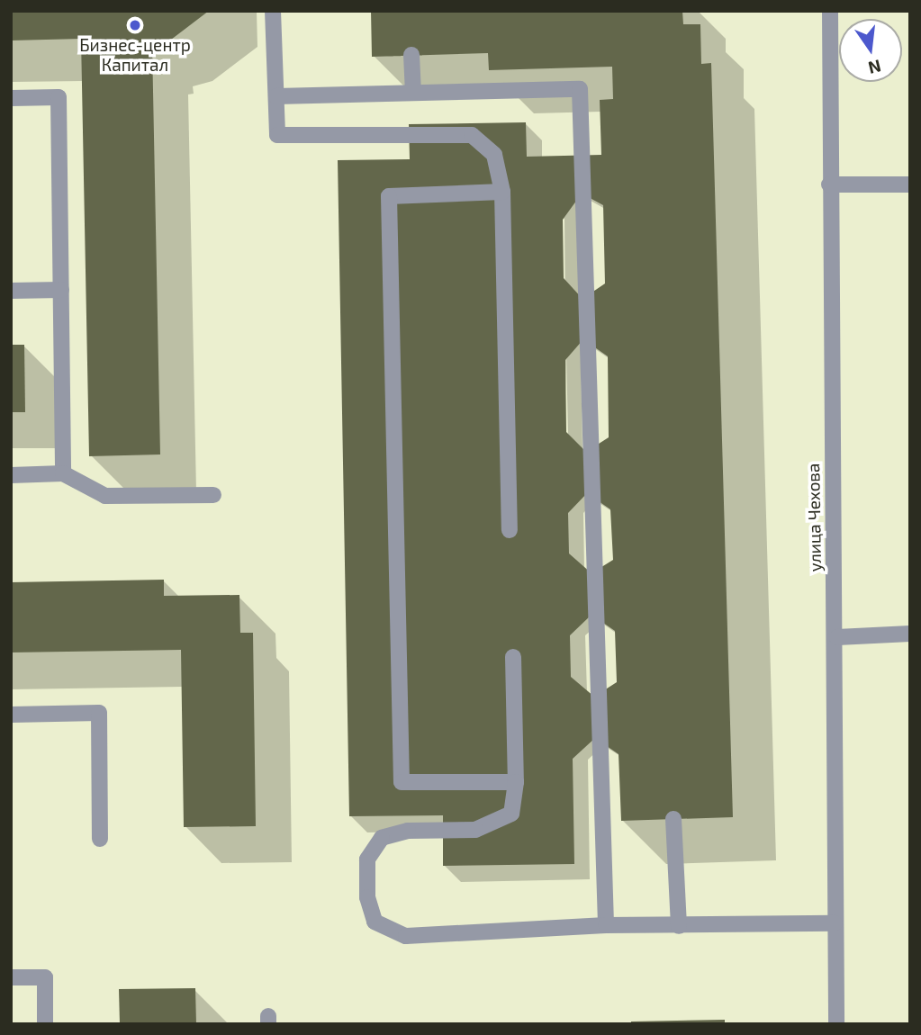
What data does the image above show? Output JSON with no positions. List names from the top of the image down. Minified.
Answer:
{"streets":{"street":["улица Чехова"]},"places":["Бизнес-центр Капитал"],"north":"bottom"}
